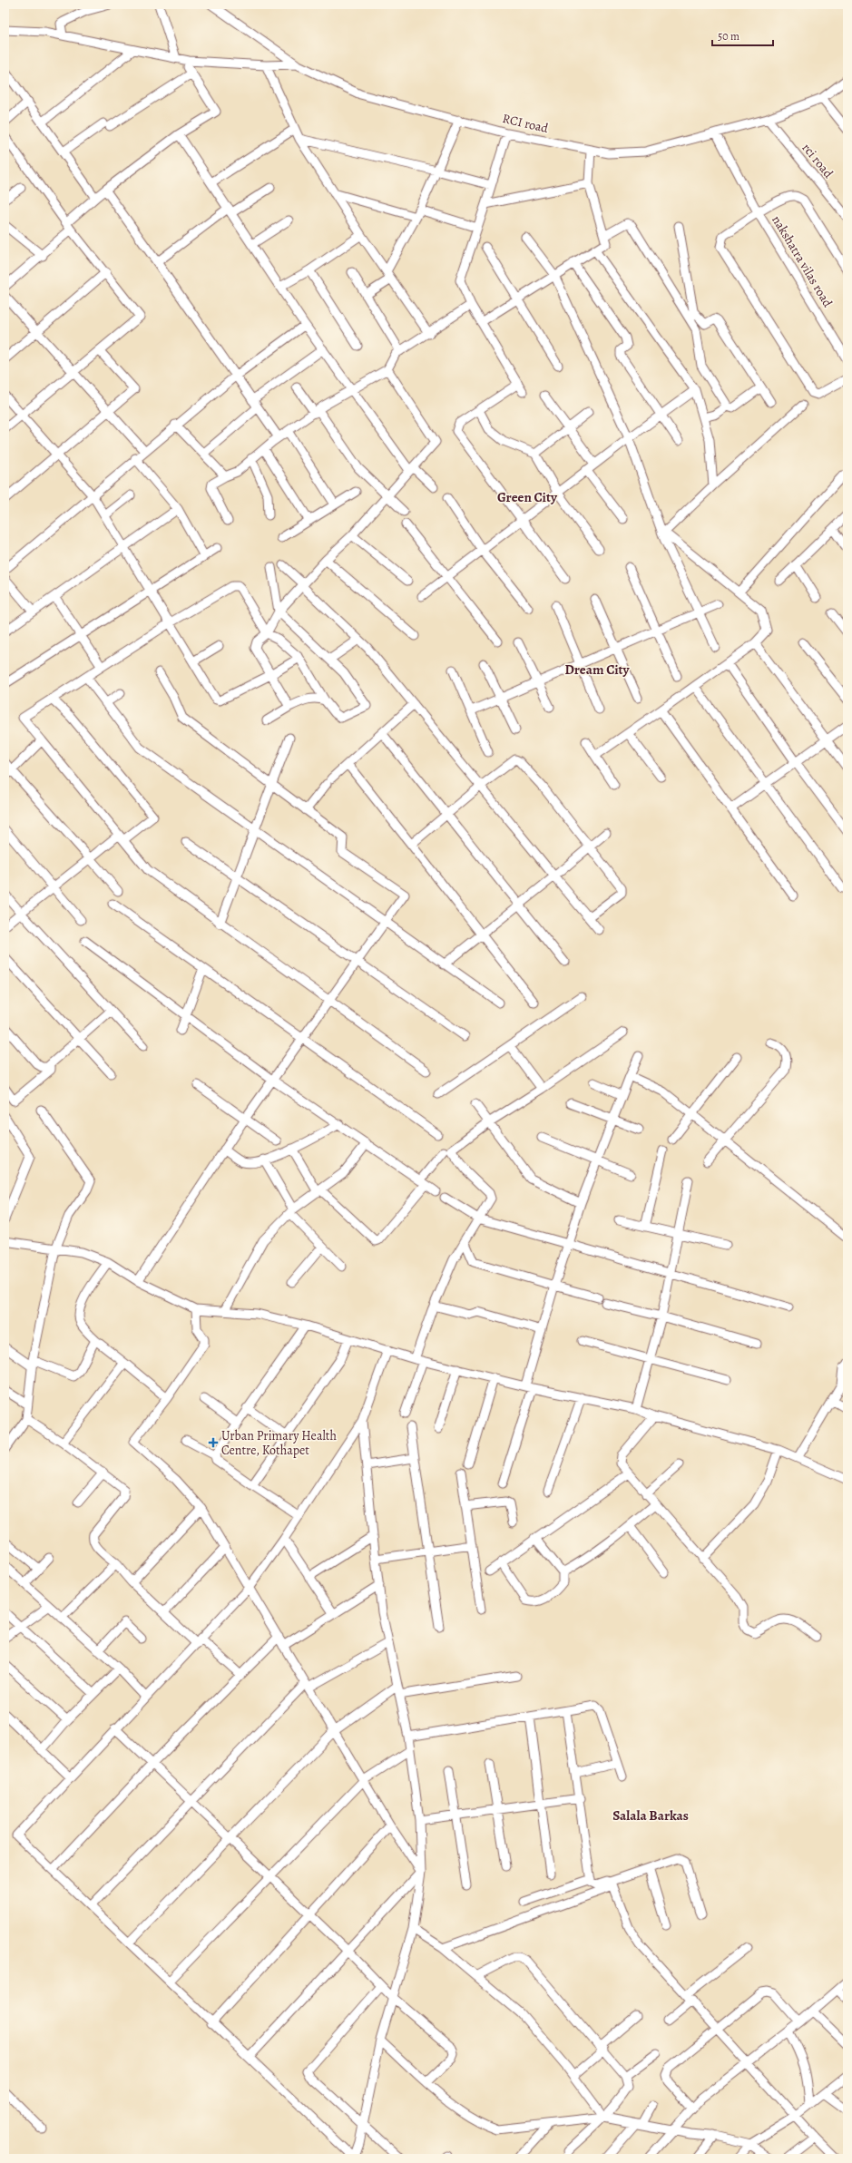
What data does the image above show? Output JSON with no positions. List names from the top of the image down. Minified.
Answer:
{"streets":{"street":["RCI road","rci road","nakshatra vilas road"]},"crossings":[["RCI road","rci road"],["RCI road","nakshatra vilas road"]],"districts":["Green City","Dream City","Salala Barkas"],"places":{"health":["Urban Primary Health Centre, Kothapet"]},"scale_bar":"50 m"}
